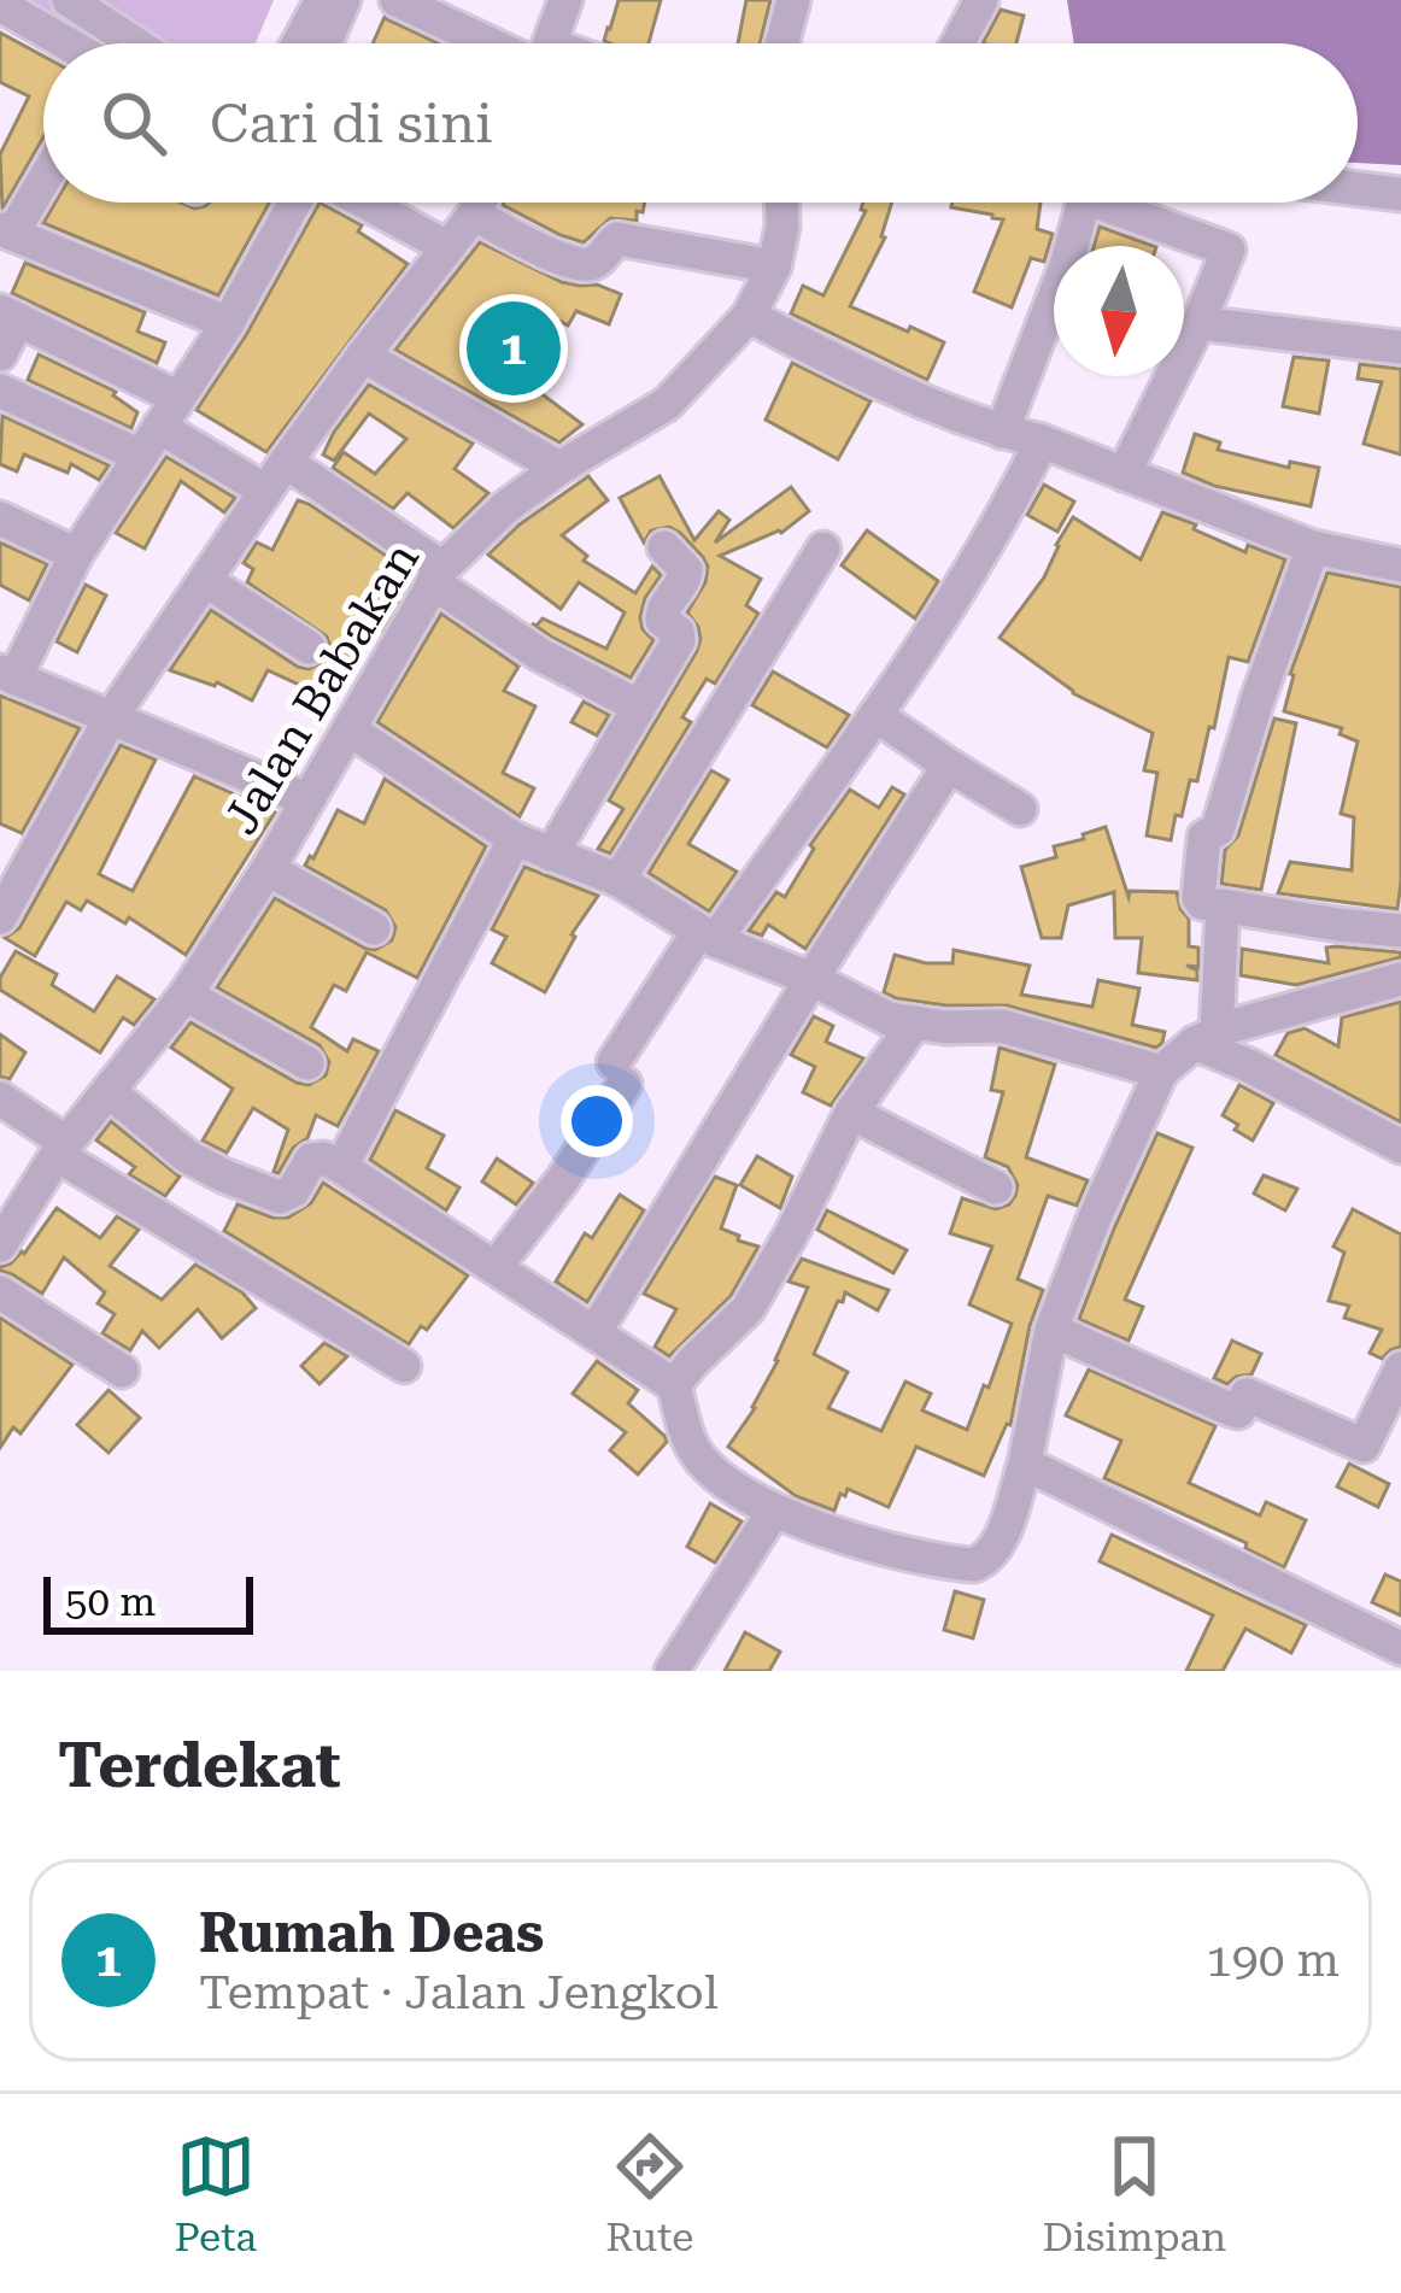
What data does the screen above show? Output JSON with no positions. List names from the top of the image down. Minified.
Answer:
{"streets":{"street":["Jalan Babakan"]},"scale_bar":"50 m","north":"bottom","page":{"search":"Cari di sini","pins":"1","scale":"50 m","heading":"Terdekat","list":[{"mark":"1","name":"Rumah Deas","note":"Tempat · Jalan Jengkol","value":"190 m"}],"nav":["Peta","Rute","Disimpan"]}}
